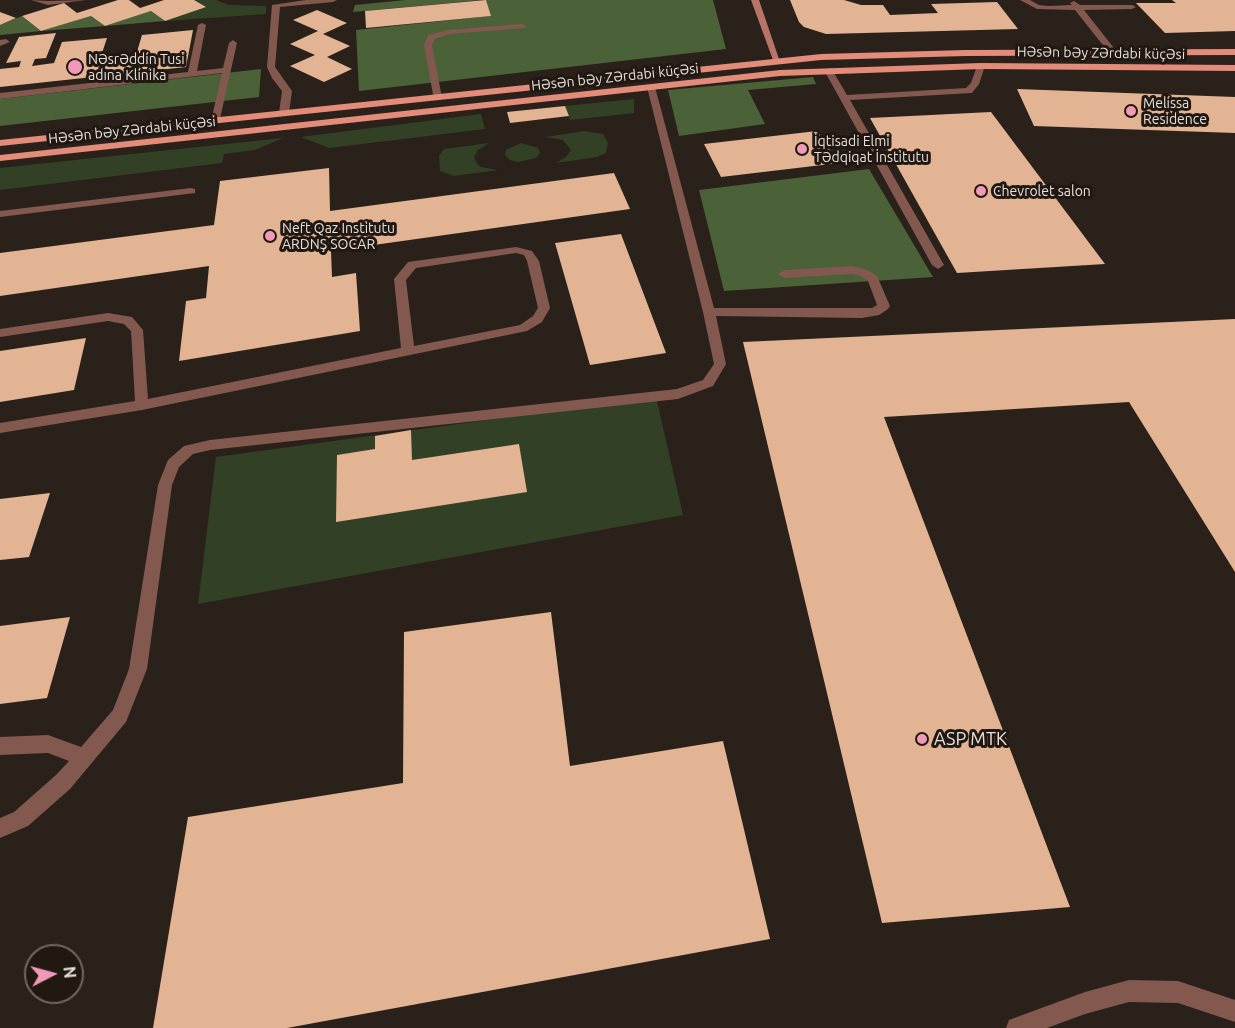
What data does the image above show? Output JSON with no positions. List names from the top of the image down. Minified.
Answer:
{"streets":{"main road":["Həsən bəy Zərdabi küçəsi"]},"places":["Nəsrəddin Tusi adına Klinika","Melissa Residence","İqtisadi Elmi Tədqiqat İnstitutu","Chevrolet salon","Neft Qaz Institutu ARDNŞ SOCAR","ASP MTK"],"north":"right"}
